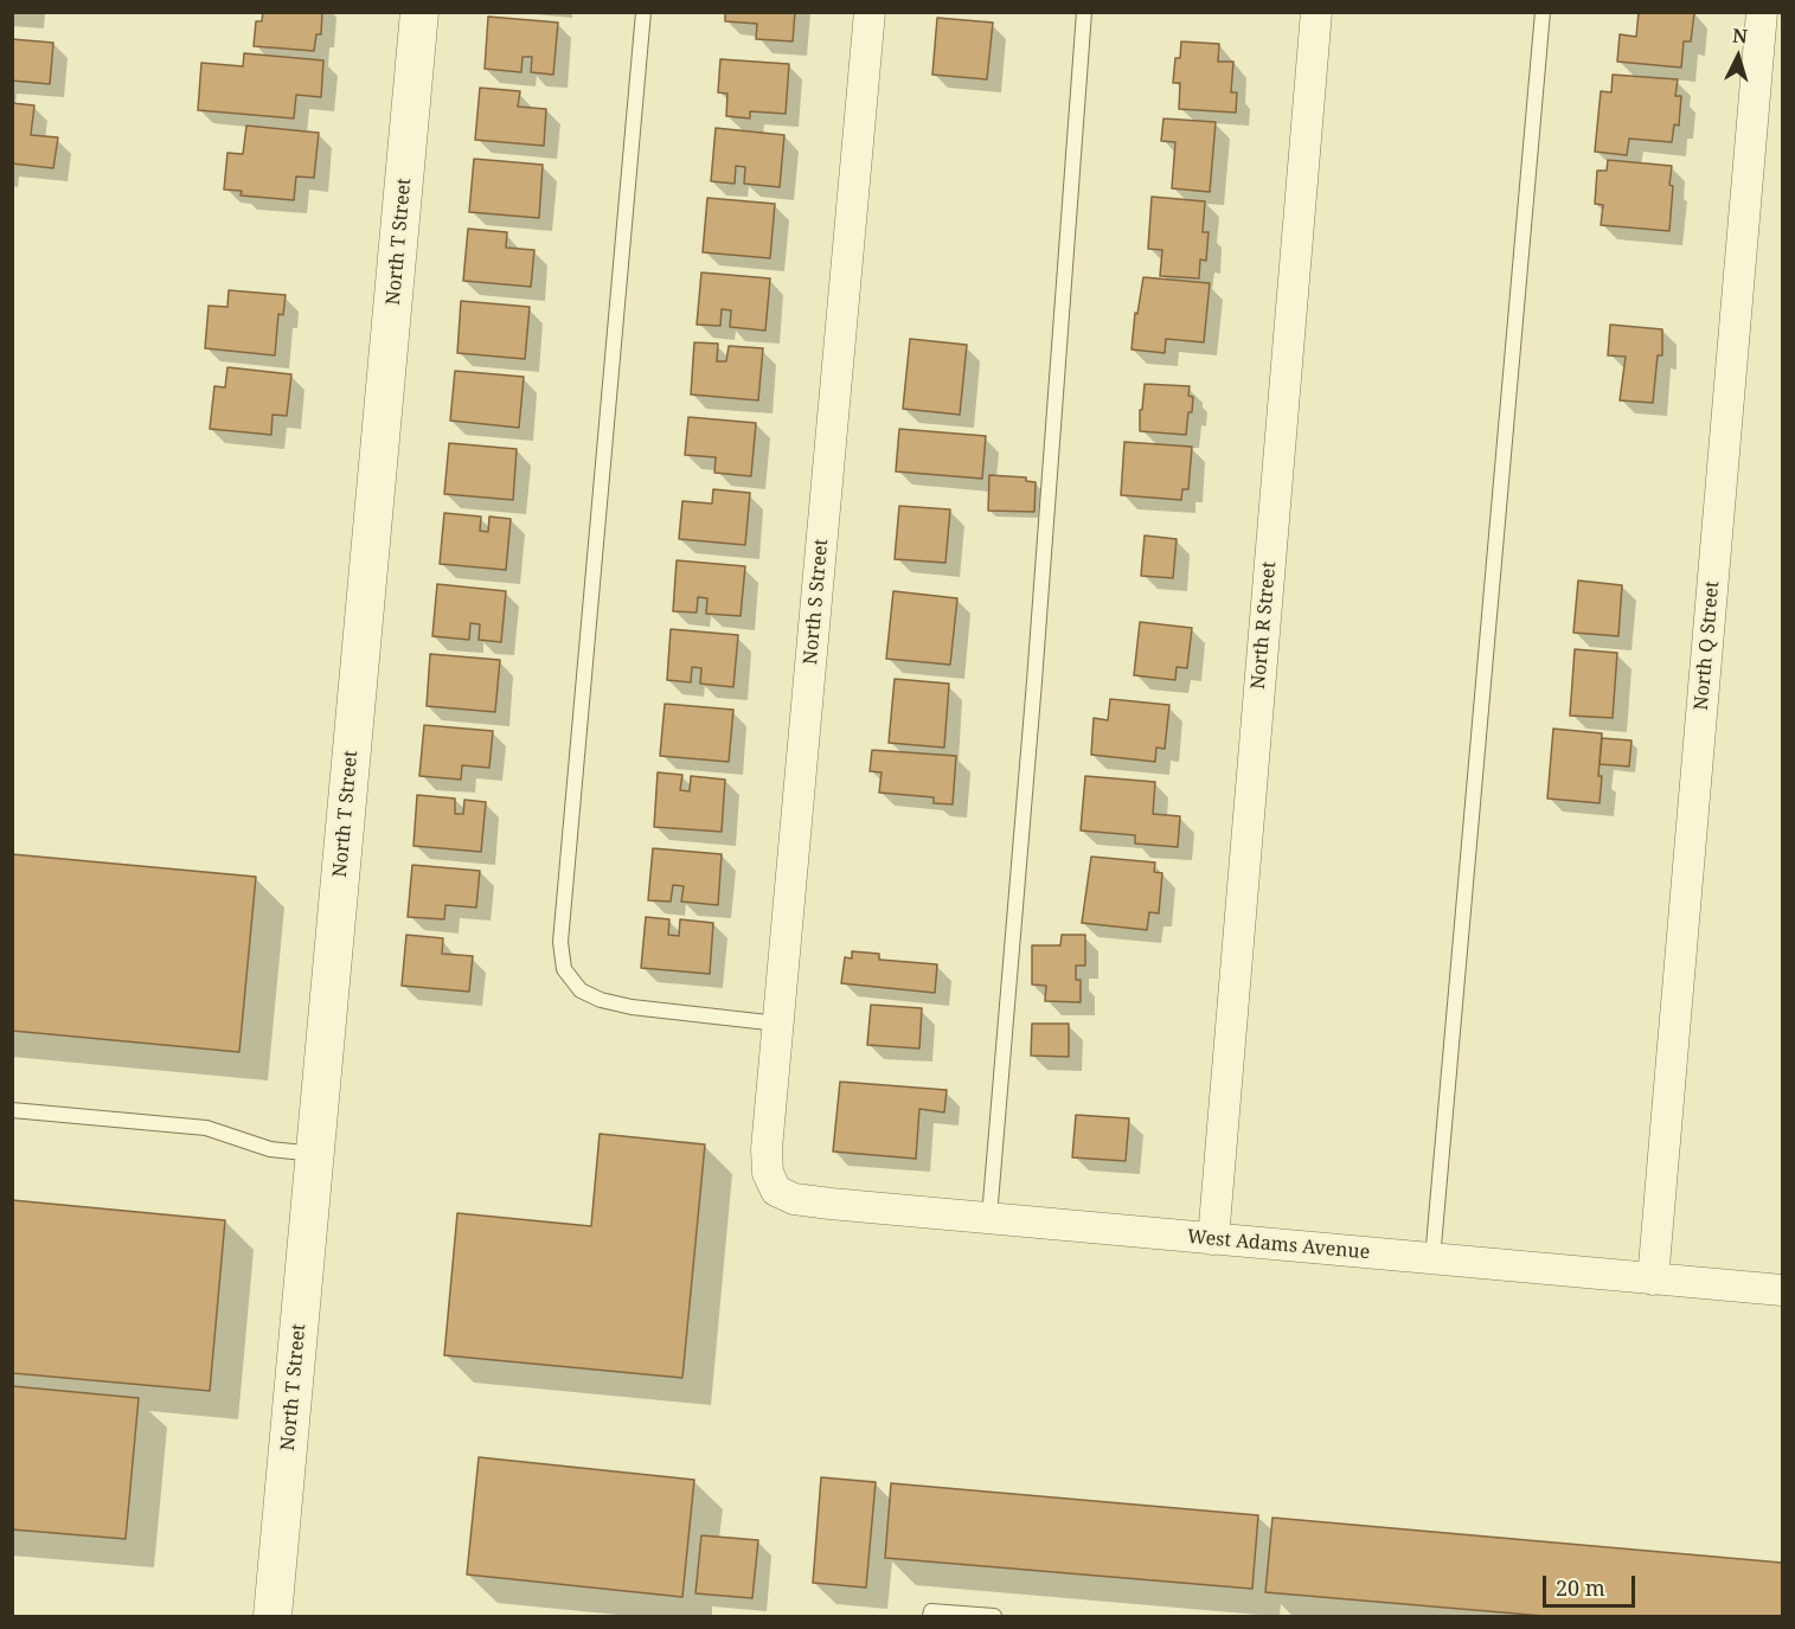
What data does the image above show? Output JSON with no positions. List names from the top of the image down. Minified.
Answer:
{"streets":{"street":["North T Street","North S Street","North R Street","North Q Street","West Adams Avenue"]},"crossings":[["North S Street","West Adams Avenue"],["North R Street","West Adams Avenue"],["North Q Street","West Adams Avenue"]],"scale_bar":"20 m","north":"top"}
